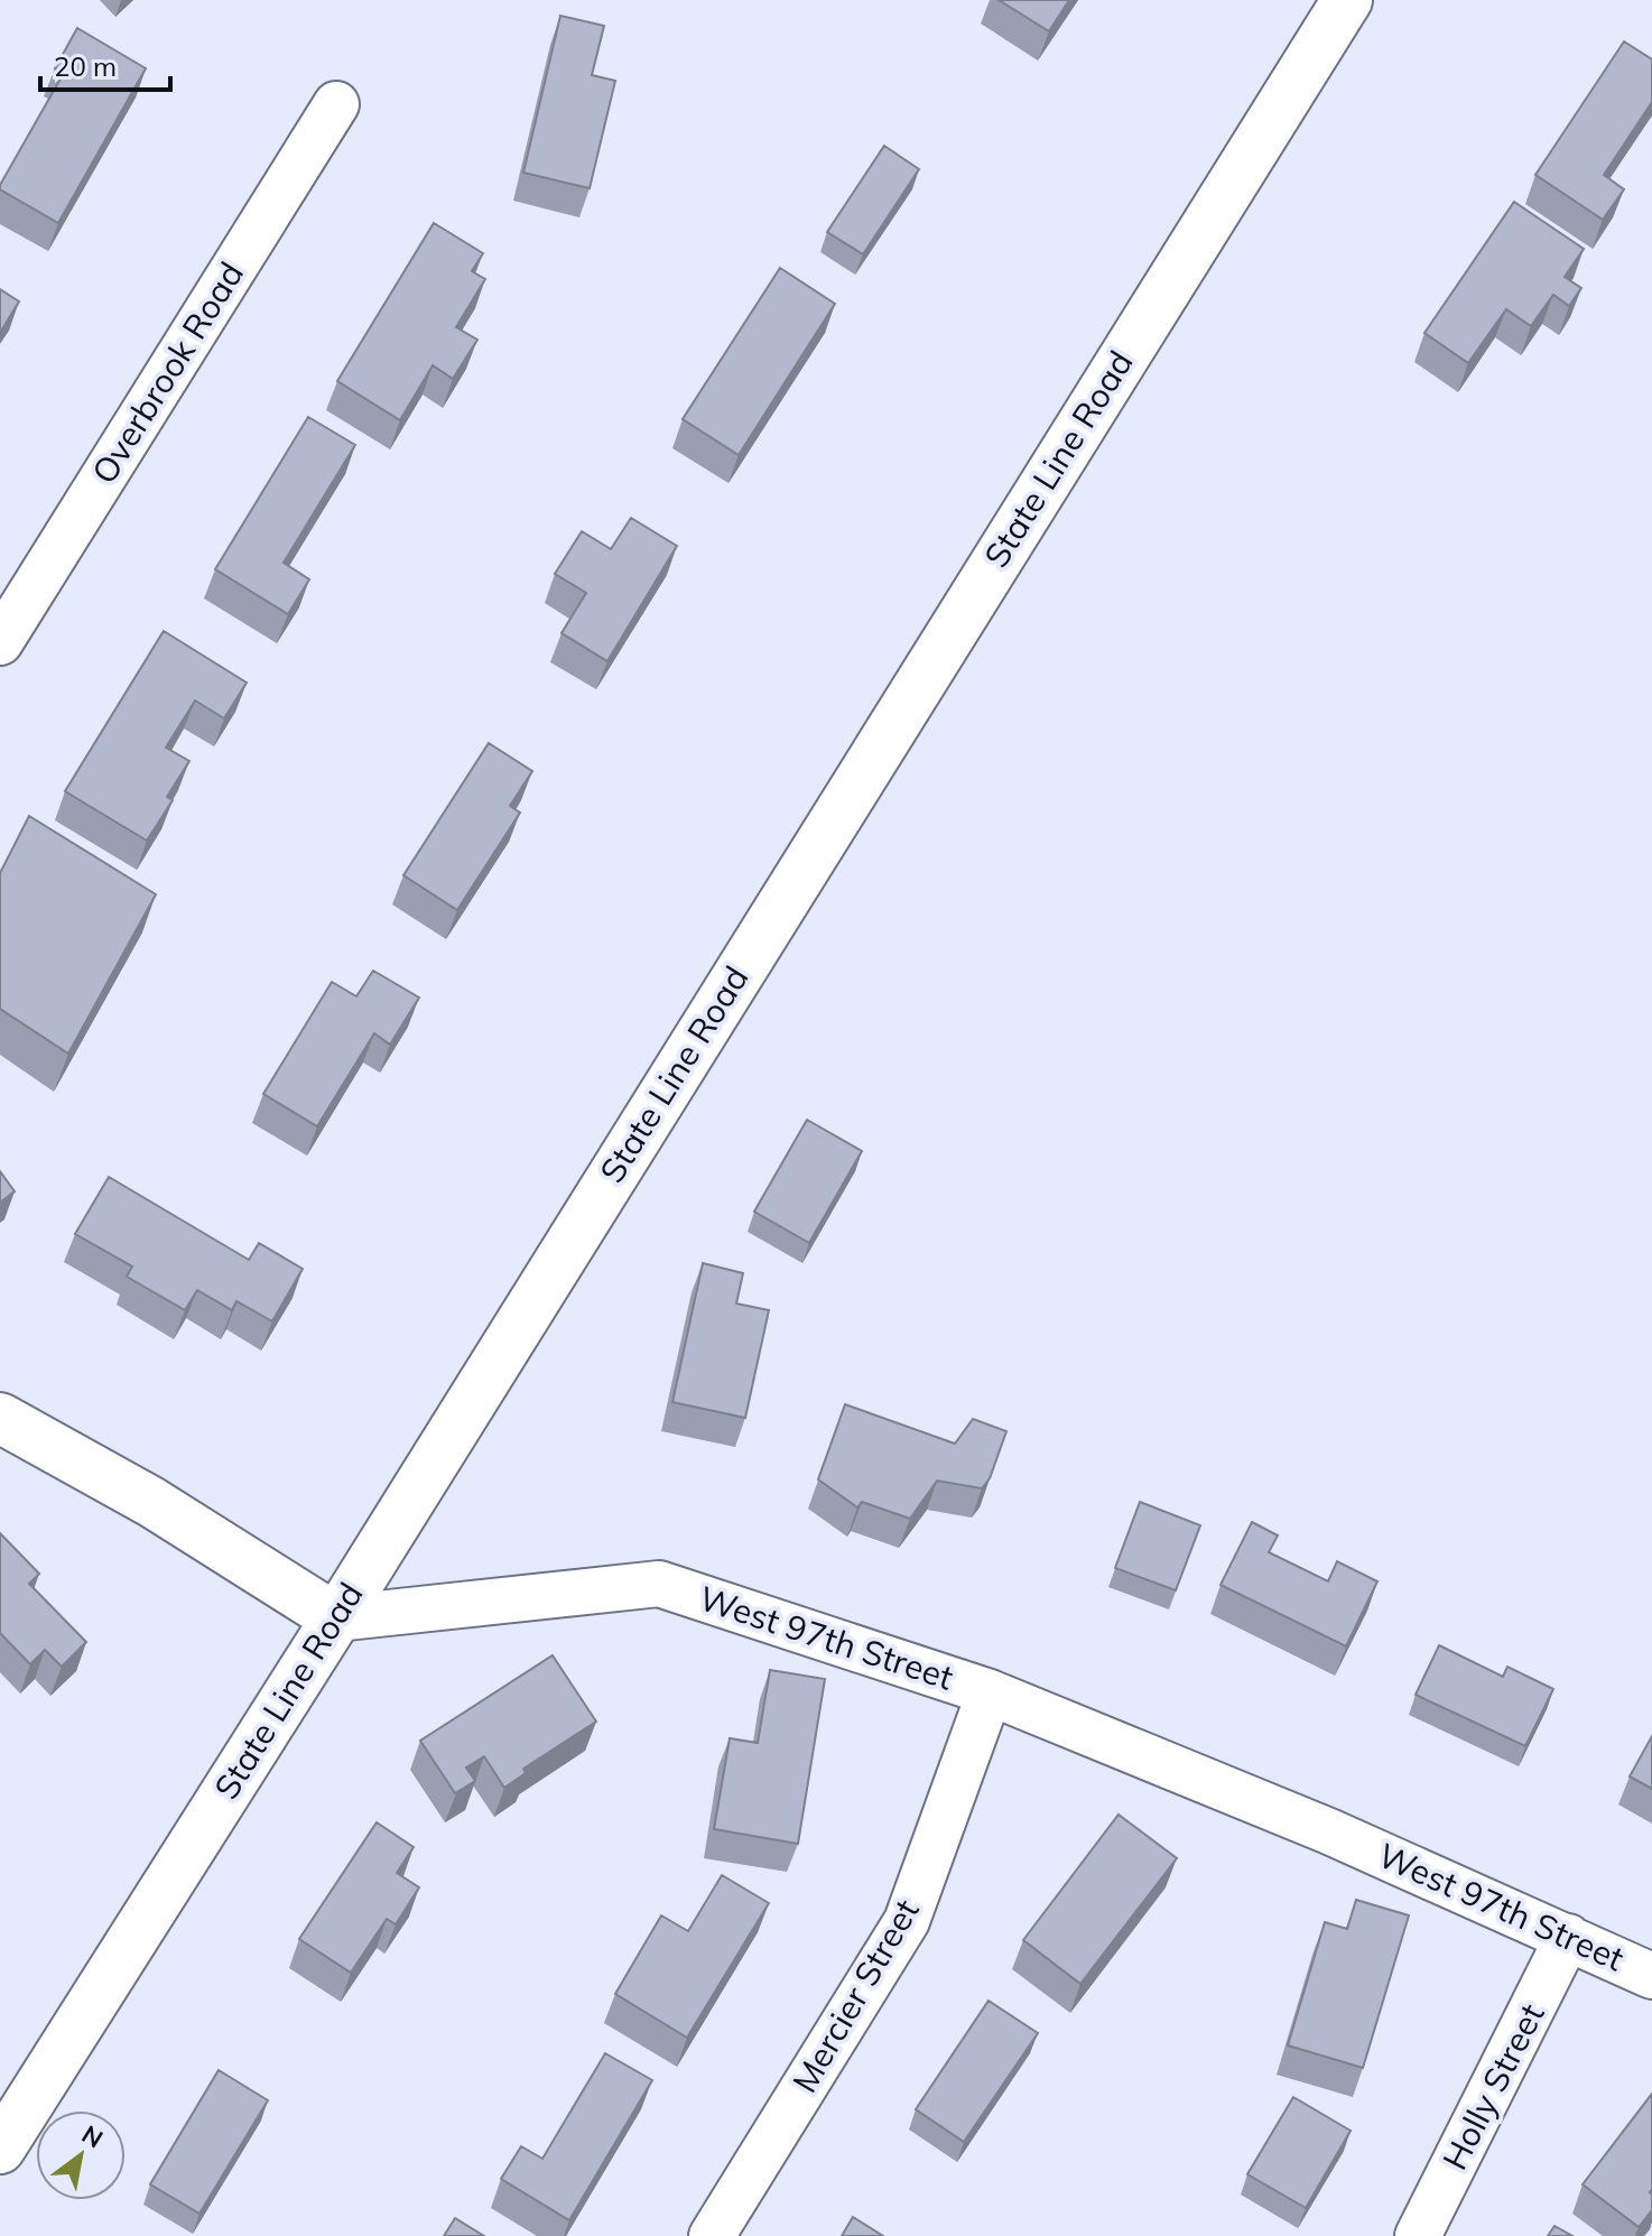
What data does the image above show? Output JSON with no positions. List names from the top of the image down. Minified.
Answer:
{"streets":{"main road":["State Line Road"],"street":["Overbrook Road","West 97th Street","Mercier Street","Holly Street"]},"crossings":[["State Line Road","West 97th Street"],["West 97th Street","Mercier Street"],["West 97th Street","Holly Street"]],"scale_bar":"20 m","north":"top right"}
